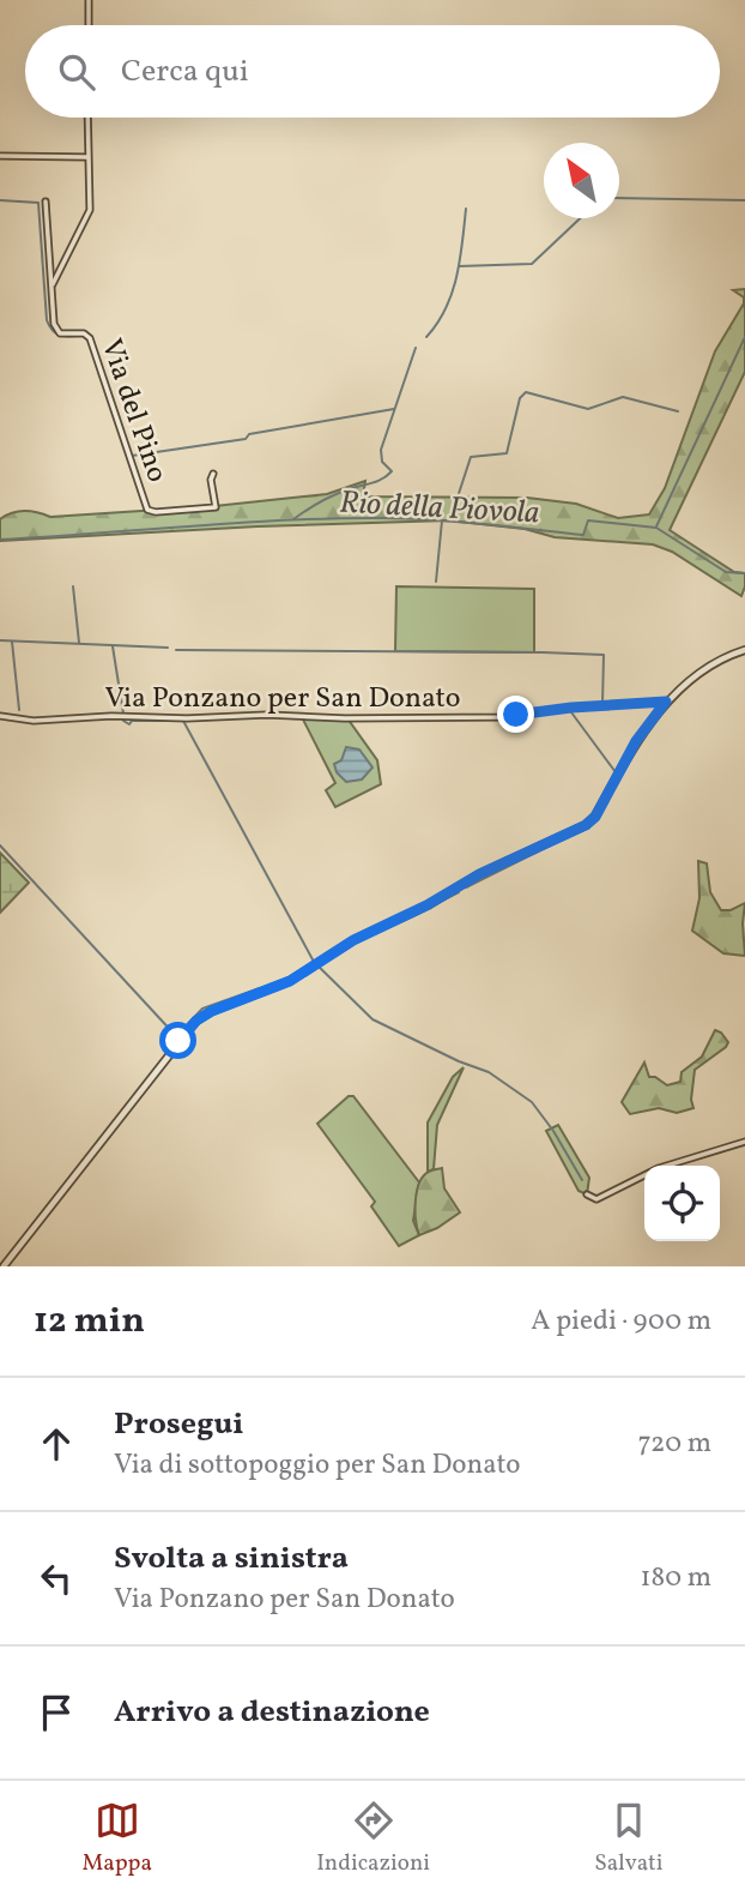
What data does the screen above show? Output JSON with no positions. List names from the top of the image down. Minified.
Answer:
{"streets":{"street":["Via del Pino","Via Ponzano per San Donato"]},"water":["Rio della Piovola"],"north":"top left","page":{"search":"Cerca qui","heading":["12 min","A piedi · 900 m"],"list":[["Prosegui","Via di sottopoggio per San Donato","720 m"],["Svolta a sinistra","Via Ponzano per San Donato","180 m"],"Arrivo a destinazione"],"nav":["Mappa","Indicazioni","Salvati"]}}
